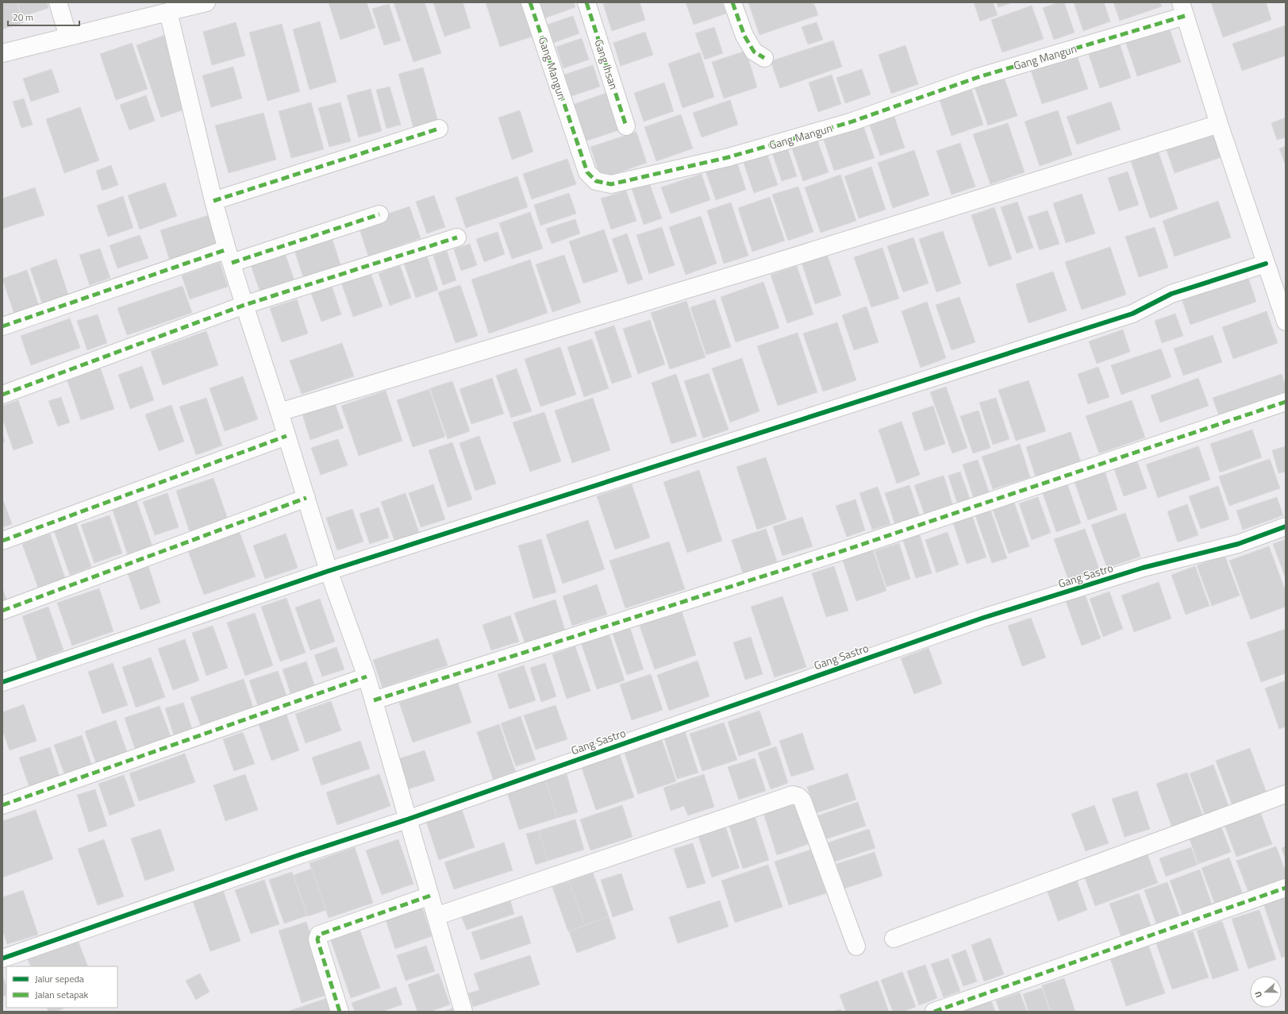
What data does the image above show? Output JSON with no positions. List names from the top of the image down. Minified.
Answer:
{"streets":{"street":["Gang Mangun","Gang Ihsan","Gang Sastro"]},"legend":["Jalur sepeda","Jalan setapak"],"scale_bar":"20 m","north":"left"}
